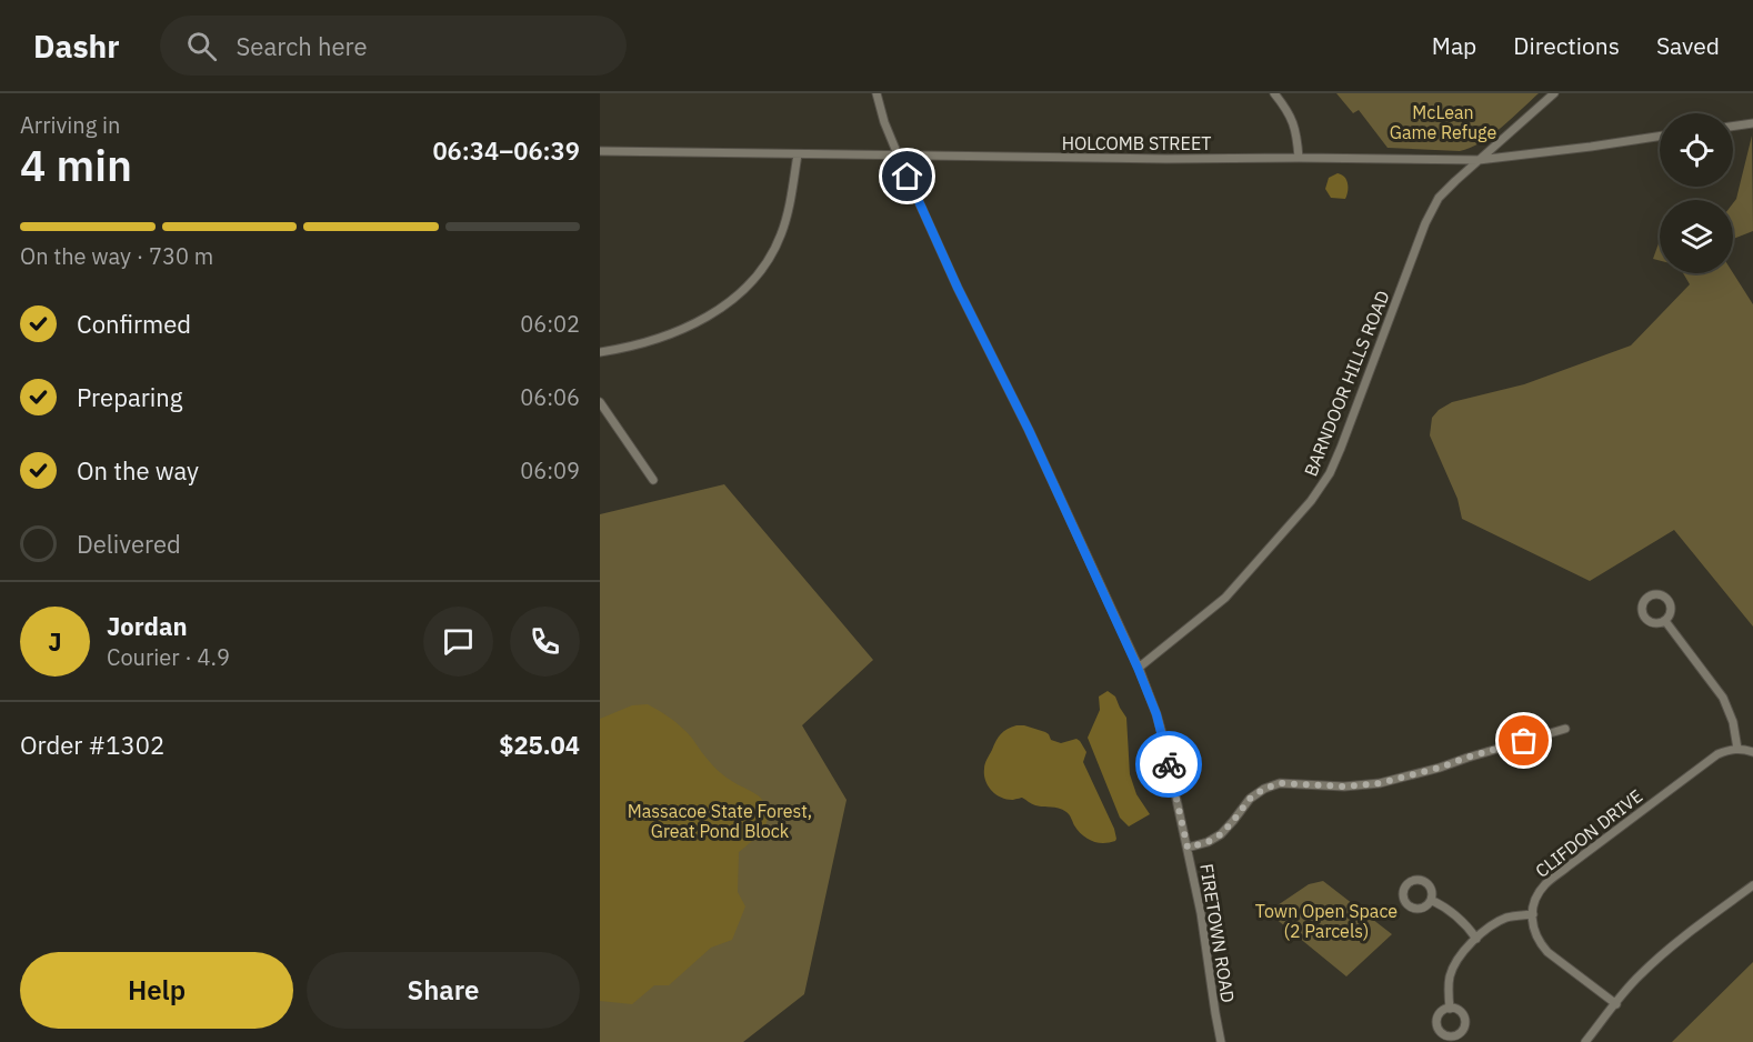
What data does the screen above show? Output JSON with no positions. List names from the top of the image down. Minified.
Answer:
{"streets":{"street":["HOLCOMB STREET","BARNDOOR HILLS ROAD","CLIFDON DRIVE","FIRETOWN ROAD"]},"crossings":[["HOLCOMB STREET","BARNDOOR HILLS ROAD"],["HOLCOMB STREET","FIRETOWN ROAD"],["BARNDOOR HILLS ROAD","FIRETOWN ROAD"]],"parks":["McLean Game Refuge","Massacoe State Forest, Great Pond Block","Town Open Space (2 Parcels)"],"page":{"header":"Dashr","search":"Search here","nav":["Map","Directions","Saved"],"heading":["4 min","Arriving in","06:34–06:39"],"panel":["Jordan","Courier · 4.9","Order #1302","$25.04"],"bar":"On the way · 730 m","list":[["Confirmed","06:02"],["Preparing","06:06"],["On the way","06:09"],"Delivered"],"round":"J","buttons":["Help","Share"]}}
